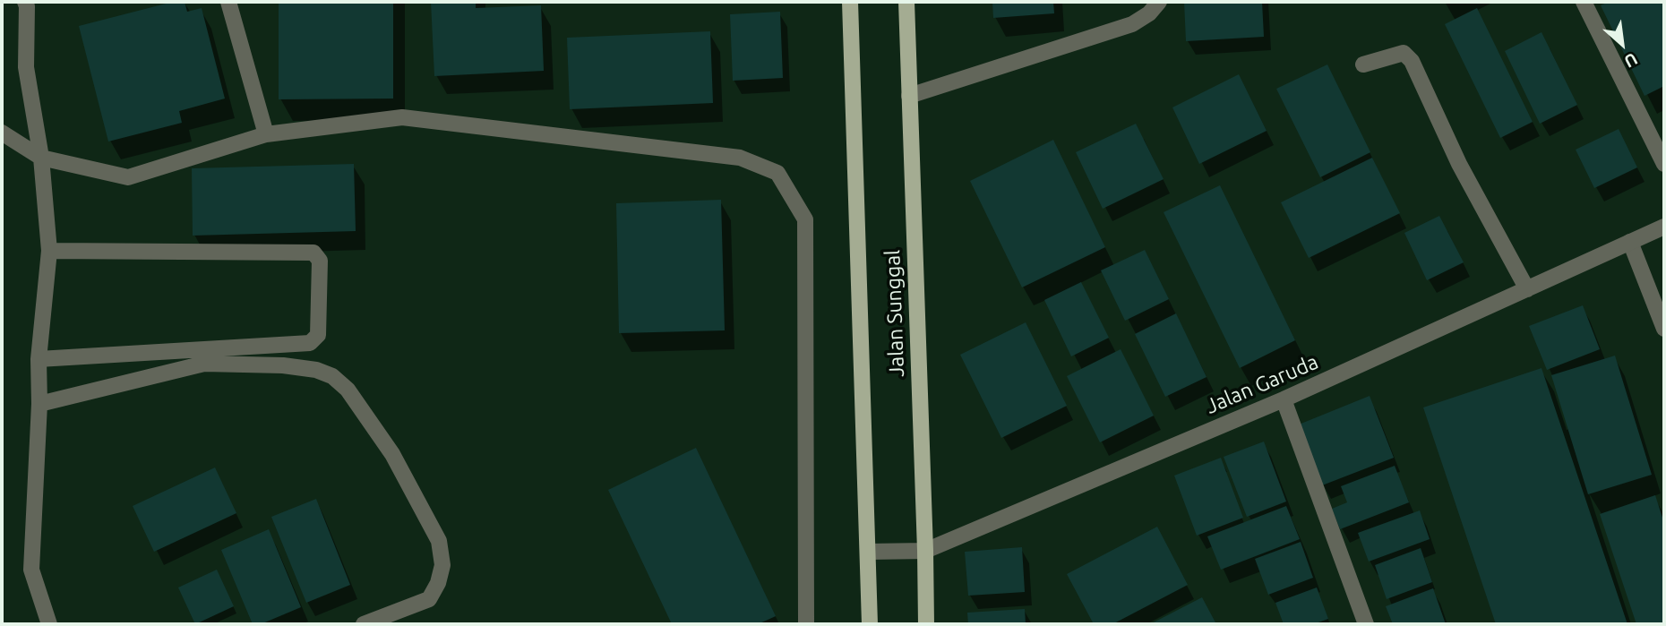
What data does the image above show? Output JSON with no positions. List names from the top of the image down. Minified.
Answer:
{"streets":{"main road":["Jalan Sunggal"],"street":["Jalan Garuda"]},"crossings":[["Jalan Sunggal","Jalan Garuda"]],"north":"bottom right"}
